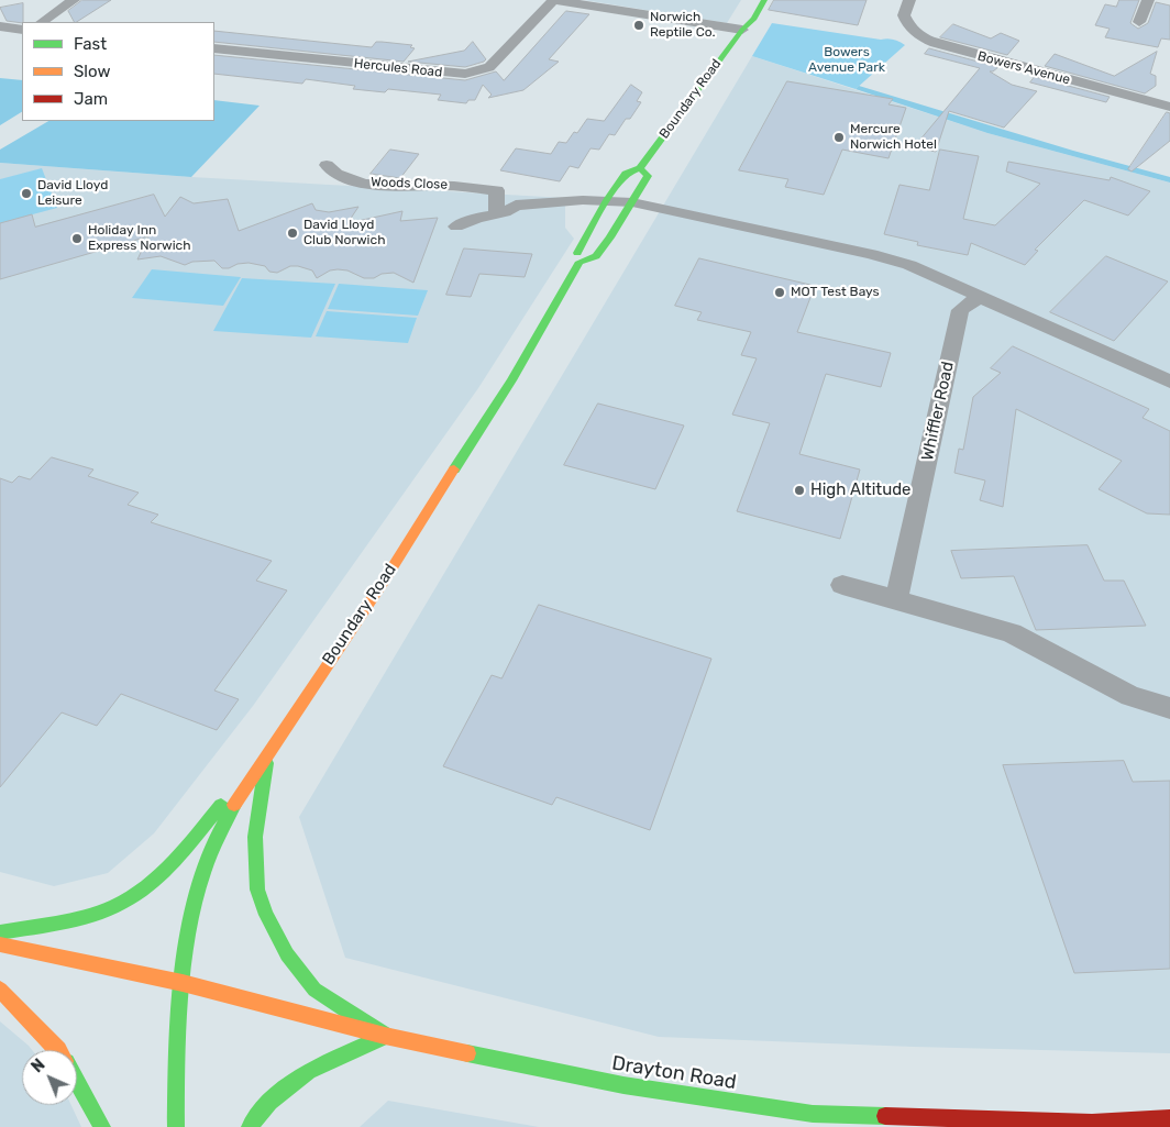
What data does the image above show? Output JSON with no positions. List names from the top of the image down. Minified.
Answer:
{"streets":{"main road":["Boundary Road","Drayton Road"],"street":["Hercules Road","Bowers Avenue","Woods Close","Whiffler Road"]},"crossings":[["Boundary Road","Drayton Road"]],"parks":["Bowers Avenue Park"],"places":["Norwich Reptile Co.","Mercure Norwich Hotel","David Lloyd Leisure","David Lloyd Club Norwich","Holiday Inn Express Norwich","MOT Test Bays","High Altitude"],"legend":["Fast","Slow","Jam"],"north":"top left"}
